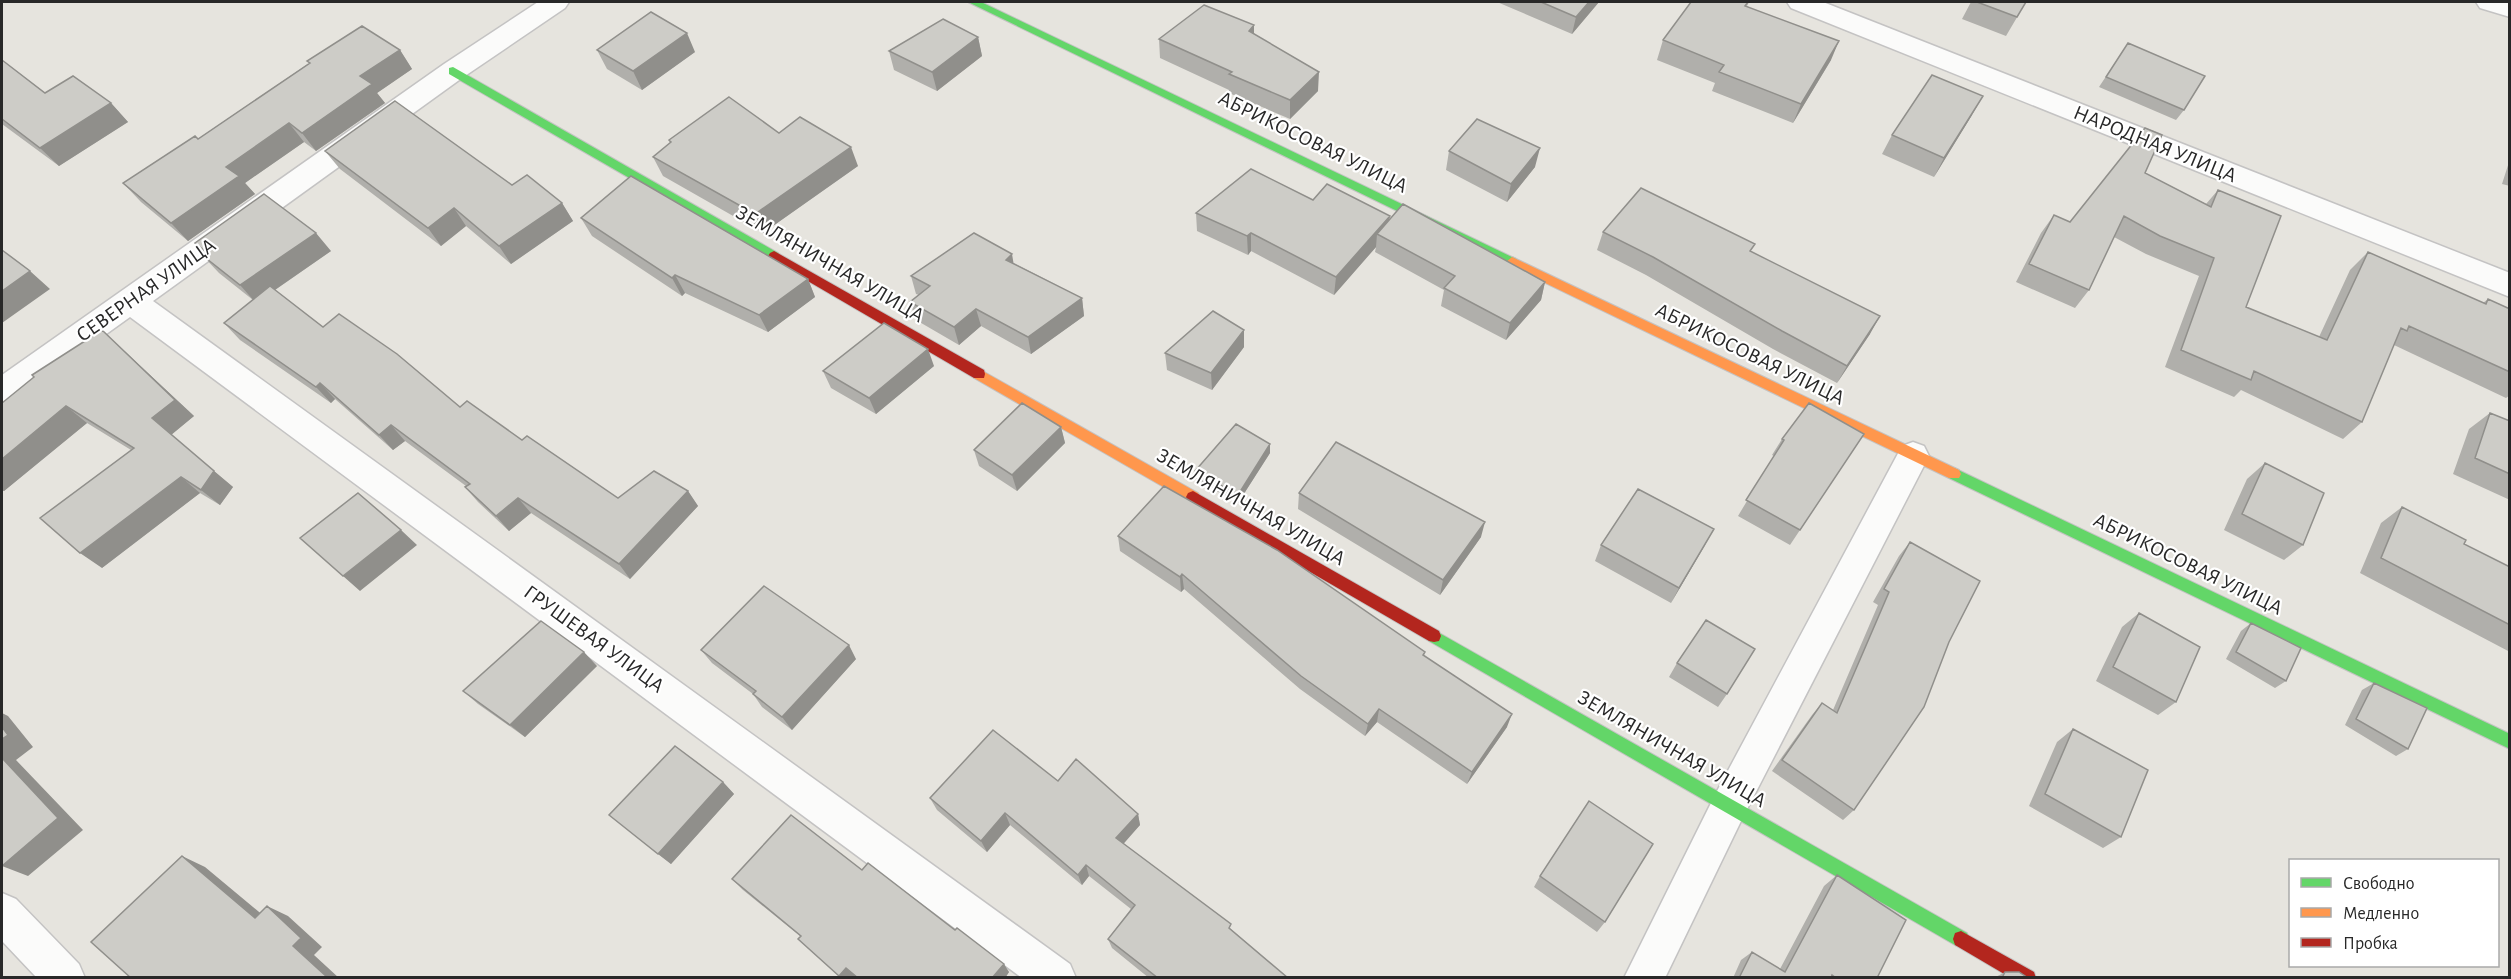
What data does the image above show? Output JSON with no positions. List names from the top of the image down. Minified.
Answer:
{"streets":{"street":["АБРИКОСОВАЯ УЛИЦА","НАРОДНАЯ УЛИЦА","ЗЕМЛЯНИЧНАЯ УЛИЦА","СЕВЕРНАЯ УЛИЦА","ГРУШЕВАЯ УЛИЦА"]},"crossings":[["ЗЕМЛЯНИЧНАЯ УЛИЦА","СЕВЕРНАЯ УЛИЦА"],["СЕВЕРНАЯ УЛИЦА","ГРУШЕВАЯ УЛИЦА"]],"legend":["Свободно","Медленно","Пробка"]}
